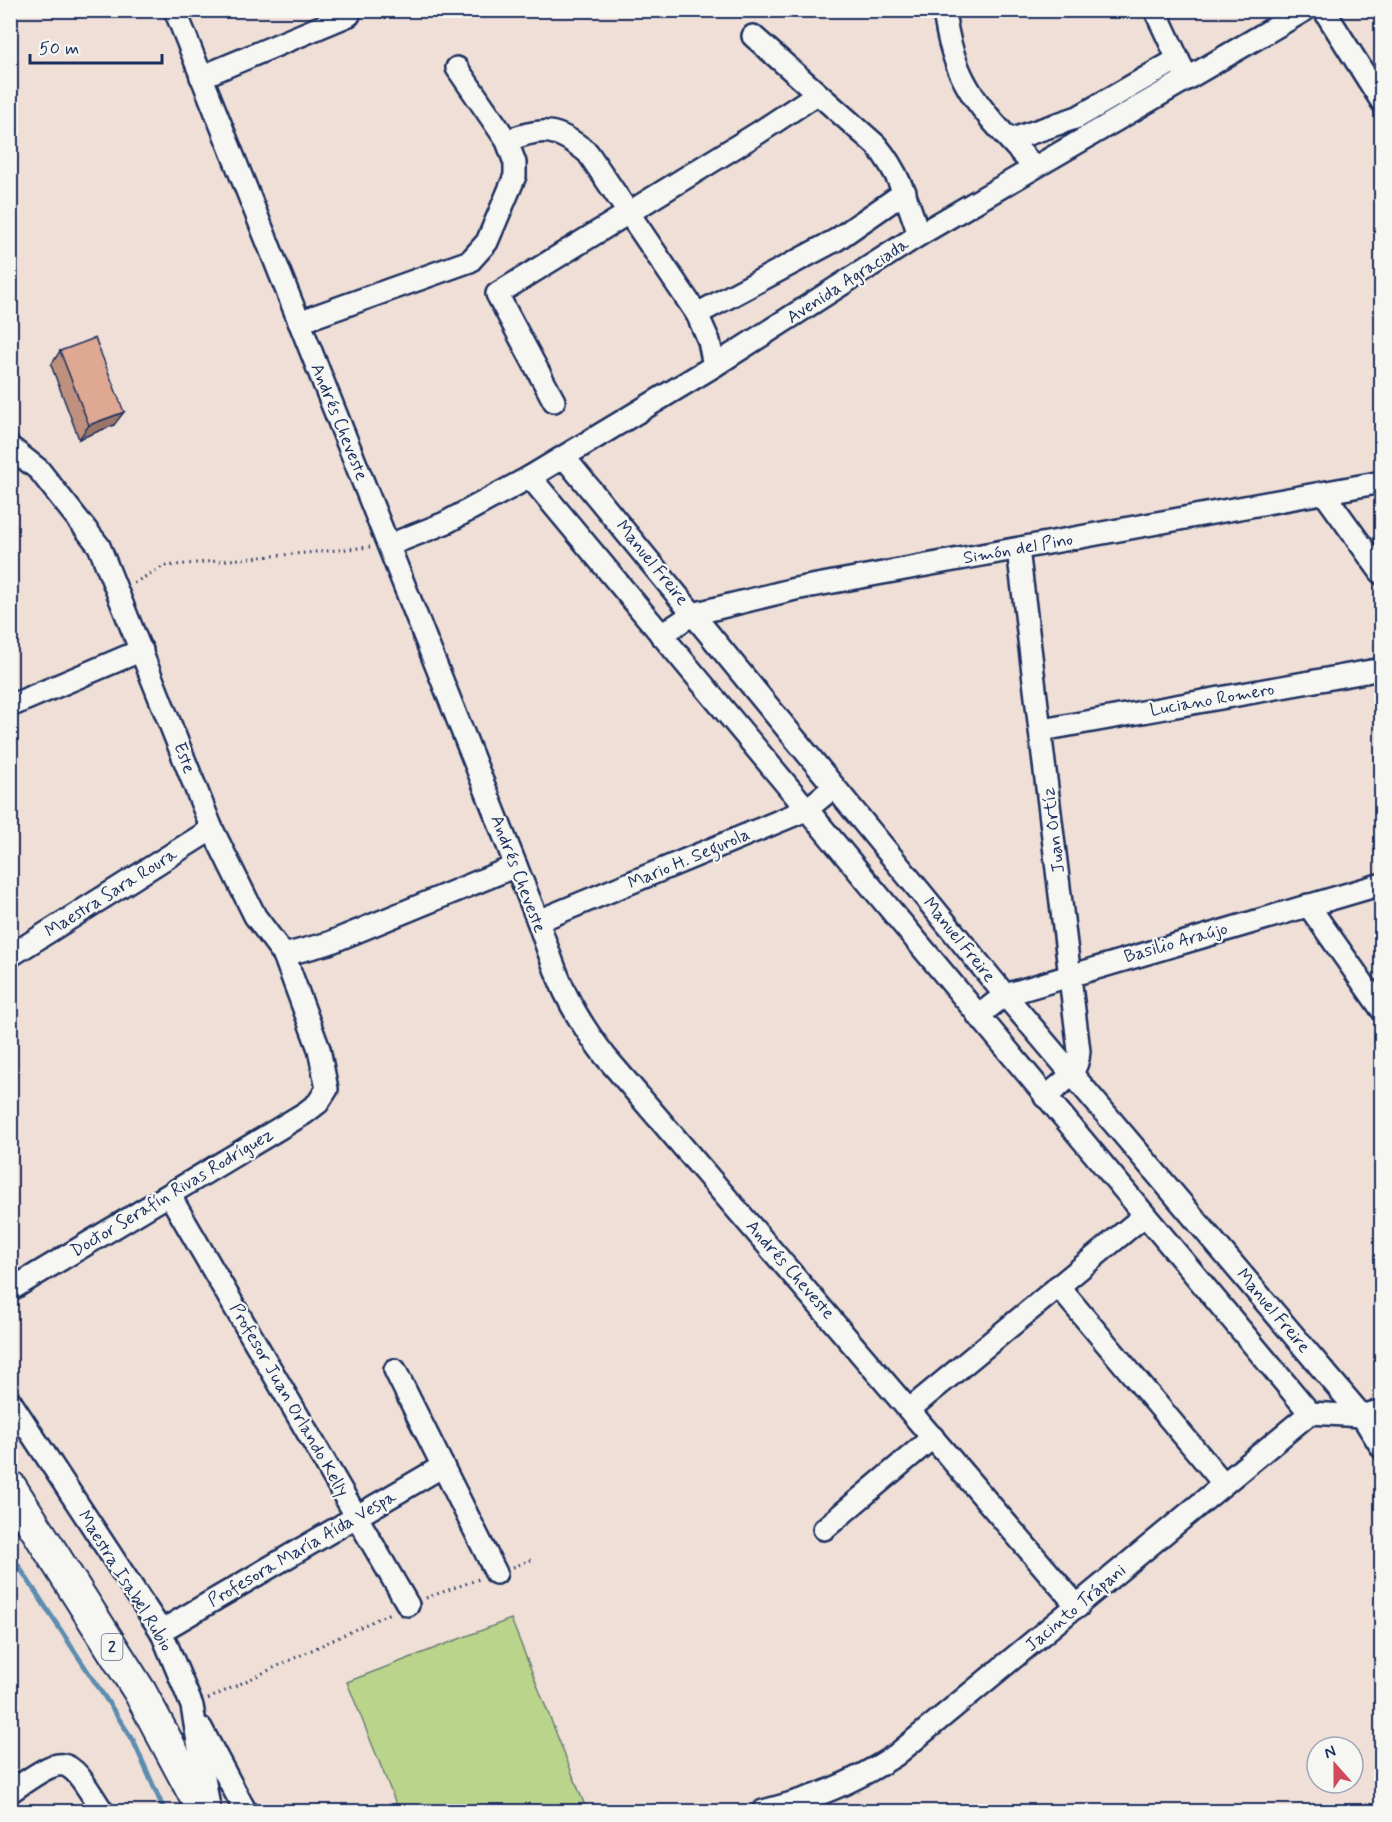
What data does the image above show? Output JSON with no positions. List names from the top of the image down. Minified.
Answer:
{"streets":{"highway":["2"],"street":["Avenida Agraciada","Andrés Cheveste","Simón del Pino","Manuel Freire","Luciano Romero","Este","Juan Ortíz","Mario H. Segurola","Maestra Sara Roura","Basilio Araújo","Doctor Serafín Rivas Rodríguez","Profesor Juan Orlando Kelly","Profesora María Aída Vespa","Maestra Isabel Rubio","Jacinto Trápani"]},"crossings":[["Avenida Agraciada","Andrés Cheveste"],["Avenida Agraciada","Manuel Freire"],["Andrés Cheveste","Mario H. Segurola"],["Andrés Cheveste","Jacinto Trápani"],["Simón del Pino","Manuel Freire"],["Simón del Pino","Juan Ortíz"],["Manuel Freire","Juan Ortíz"],["Manuel Freire","Mario H. Segurola"],["Manuel Freire","Basilio Araújo"],["Manuel Freire","Jacinto Trápani"],["Luciano Romero","Juan Ortíz"],["Este","Maestra Sara Roura"],["Este","Doctor Serafín Rivas Rodríguez"],["Juan Ortíz","Basilio Araújo"],["Doctor Serafín Rivas Rodríguez","Profesor Juan Orlando Kelly"],["Profesor Juan Orlando Kelly","Profesora María Aída Vespa"],["Profesora María Aída Vespa","Maestra Isabel Rubio"]],"scale_bar":"50 m","north":"top"}
